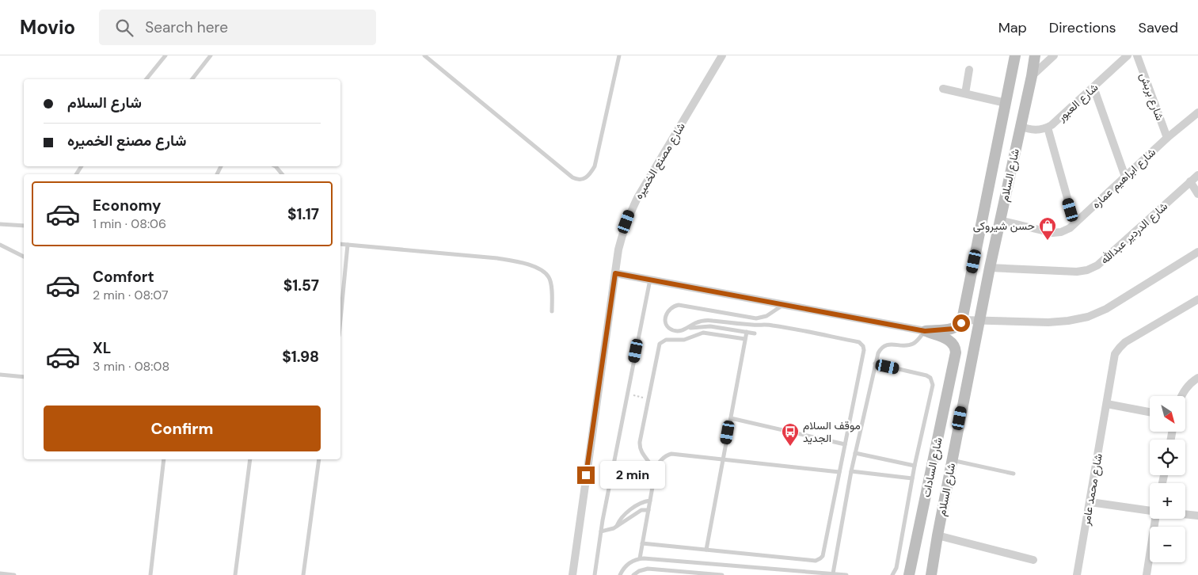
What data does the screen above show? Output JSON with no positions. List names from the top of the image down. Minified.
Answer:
{"streets":{"street":["شارع بربش","شارع العبور","شارع مصنع الخميره","شارع السلام","شارع ابراهيم عماره","شارع الدردير عبدالله","شارع السادات","شارع محمد عامر"]},"crossings":[["شارع بربش","شارع ابراهيم عماره"],["شارع العبور","شارع السلام"],["شارع السلام","شارع ابراهيم عماره"],["شارع السلام","شارع الدردير عبدالله"]],"places":{"shop":["حسن شيروكى"],"bus stop":["موقف السلام الجديد"]},"north":"bottom right","page":{"header":"Movio","search":"Search here","nav":["Map","Directions","Saved"],"banner":["شارع السلام","شارع مصنع الخميره"],"list":[{"name":"Economy","note":"1 min · 08:06","value":"$1.17"},{"name":"Comfort","note":"2 min · 08:07","value":"$1.57"},{"name":"XL","note":"3 min · 08:08","value":"$1.98"}],"map_buttons":["+","−"],"buttons":"Confirm","bubble":"2 min"}}
